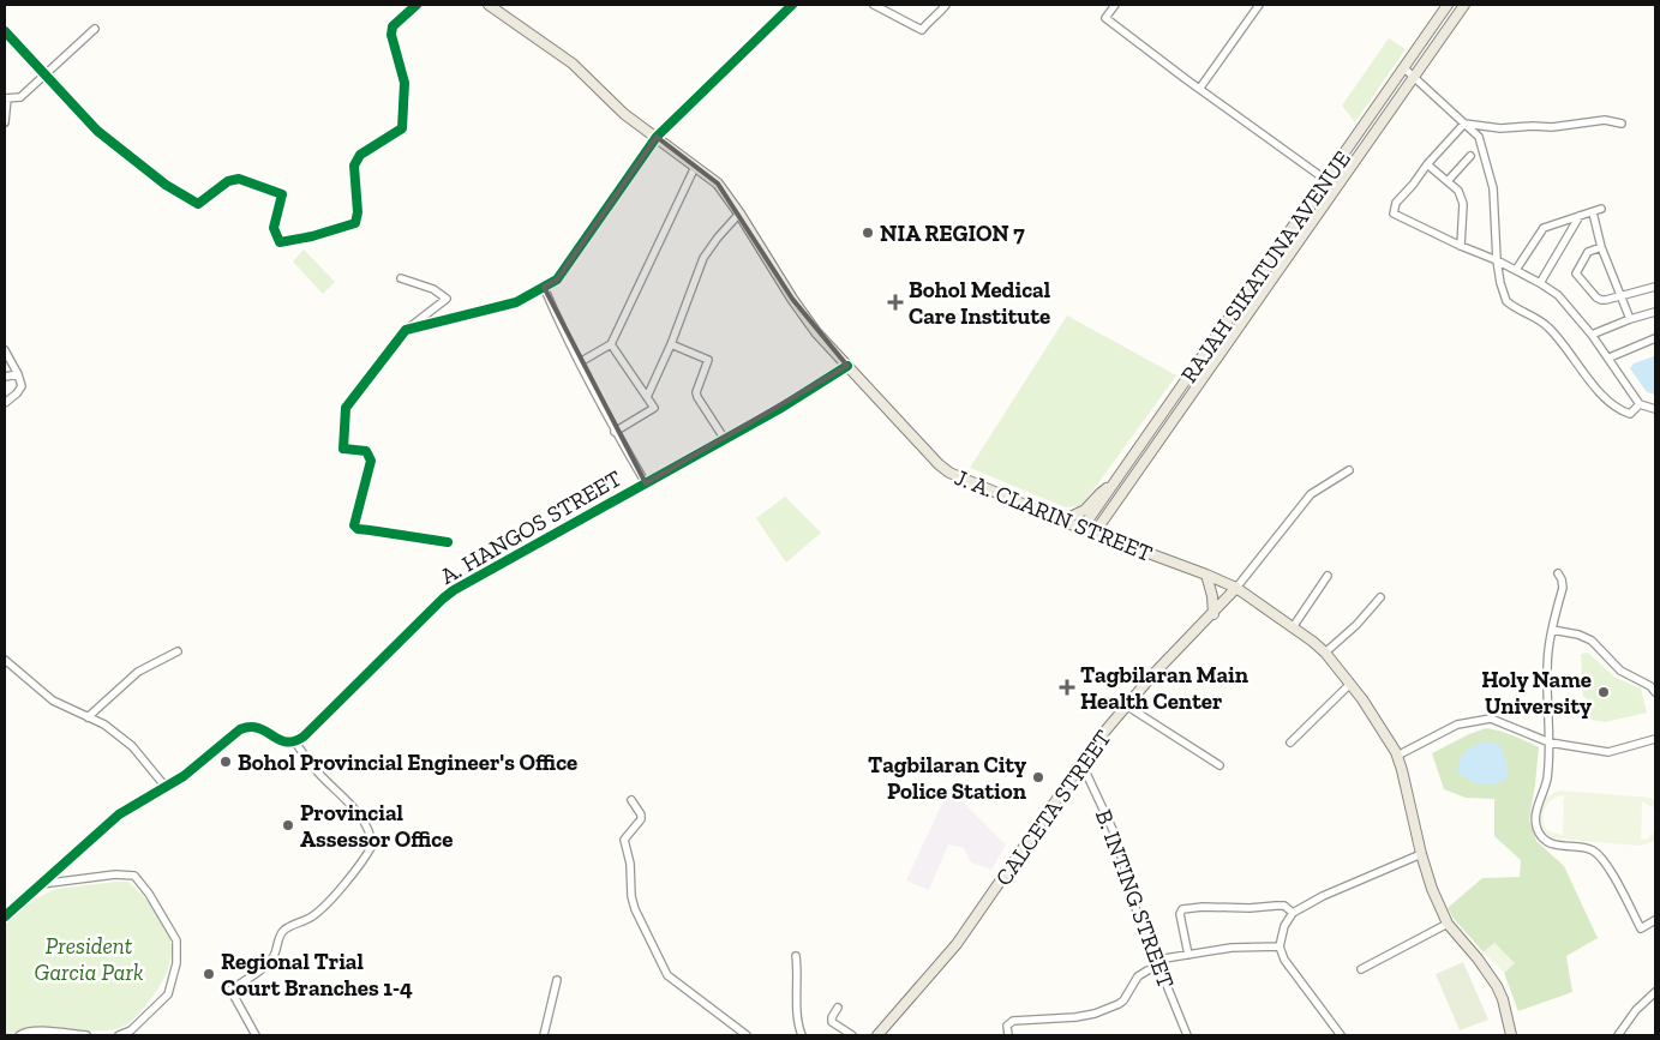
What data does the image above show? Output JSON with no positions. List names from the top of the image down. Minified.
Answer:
{"streets":{"main road":["RAJAH SIKATUNA AVENUE","J. A. CLARIN STREET","CALCETA STREET"],"street":["A. HANGOS STREET","B. INTING STREET"]},"crossings":[["RAJAH SIKATUNA AVENUE","J. A. CLARIN STREET"],["J. A. CLARIN STREET","A. HANGOS STREET"],["J. A. CLARIN STREET","CALCETA STREET"],["CALCETA STREET","B. INTING STREET"]],"parks":["President Garcia Park"],"places":{"other":["NIA REGION 7","Holy Name University","Bohol Provincial Engineer's Office","Tagbilaran City Police Station","Provincial Assessor Office","Regional Trial Court Branches 1-4"],"health":["Bohol Medical Care Institute","Tagbilaran Main Health Center"]}}
